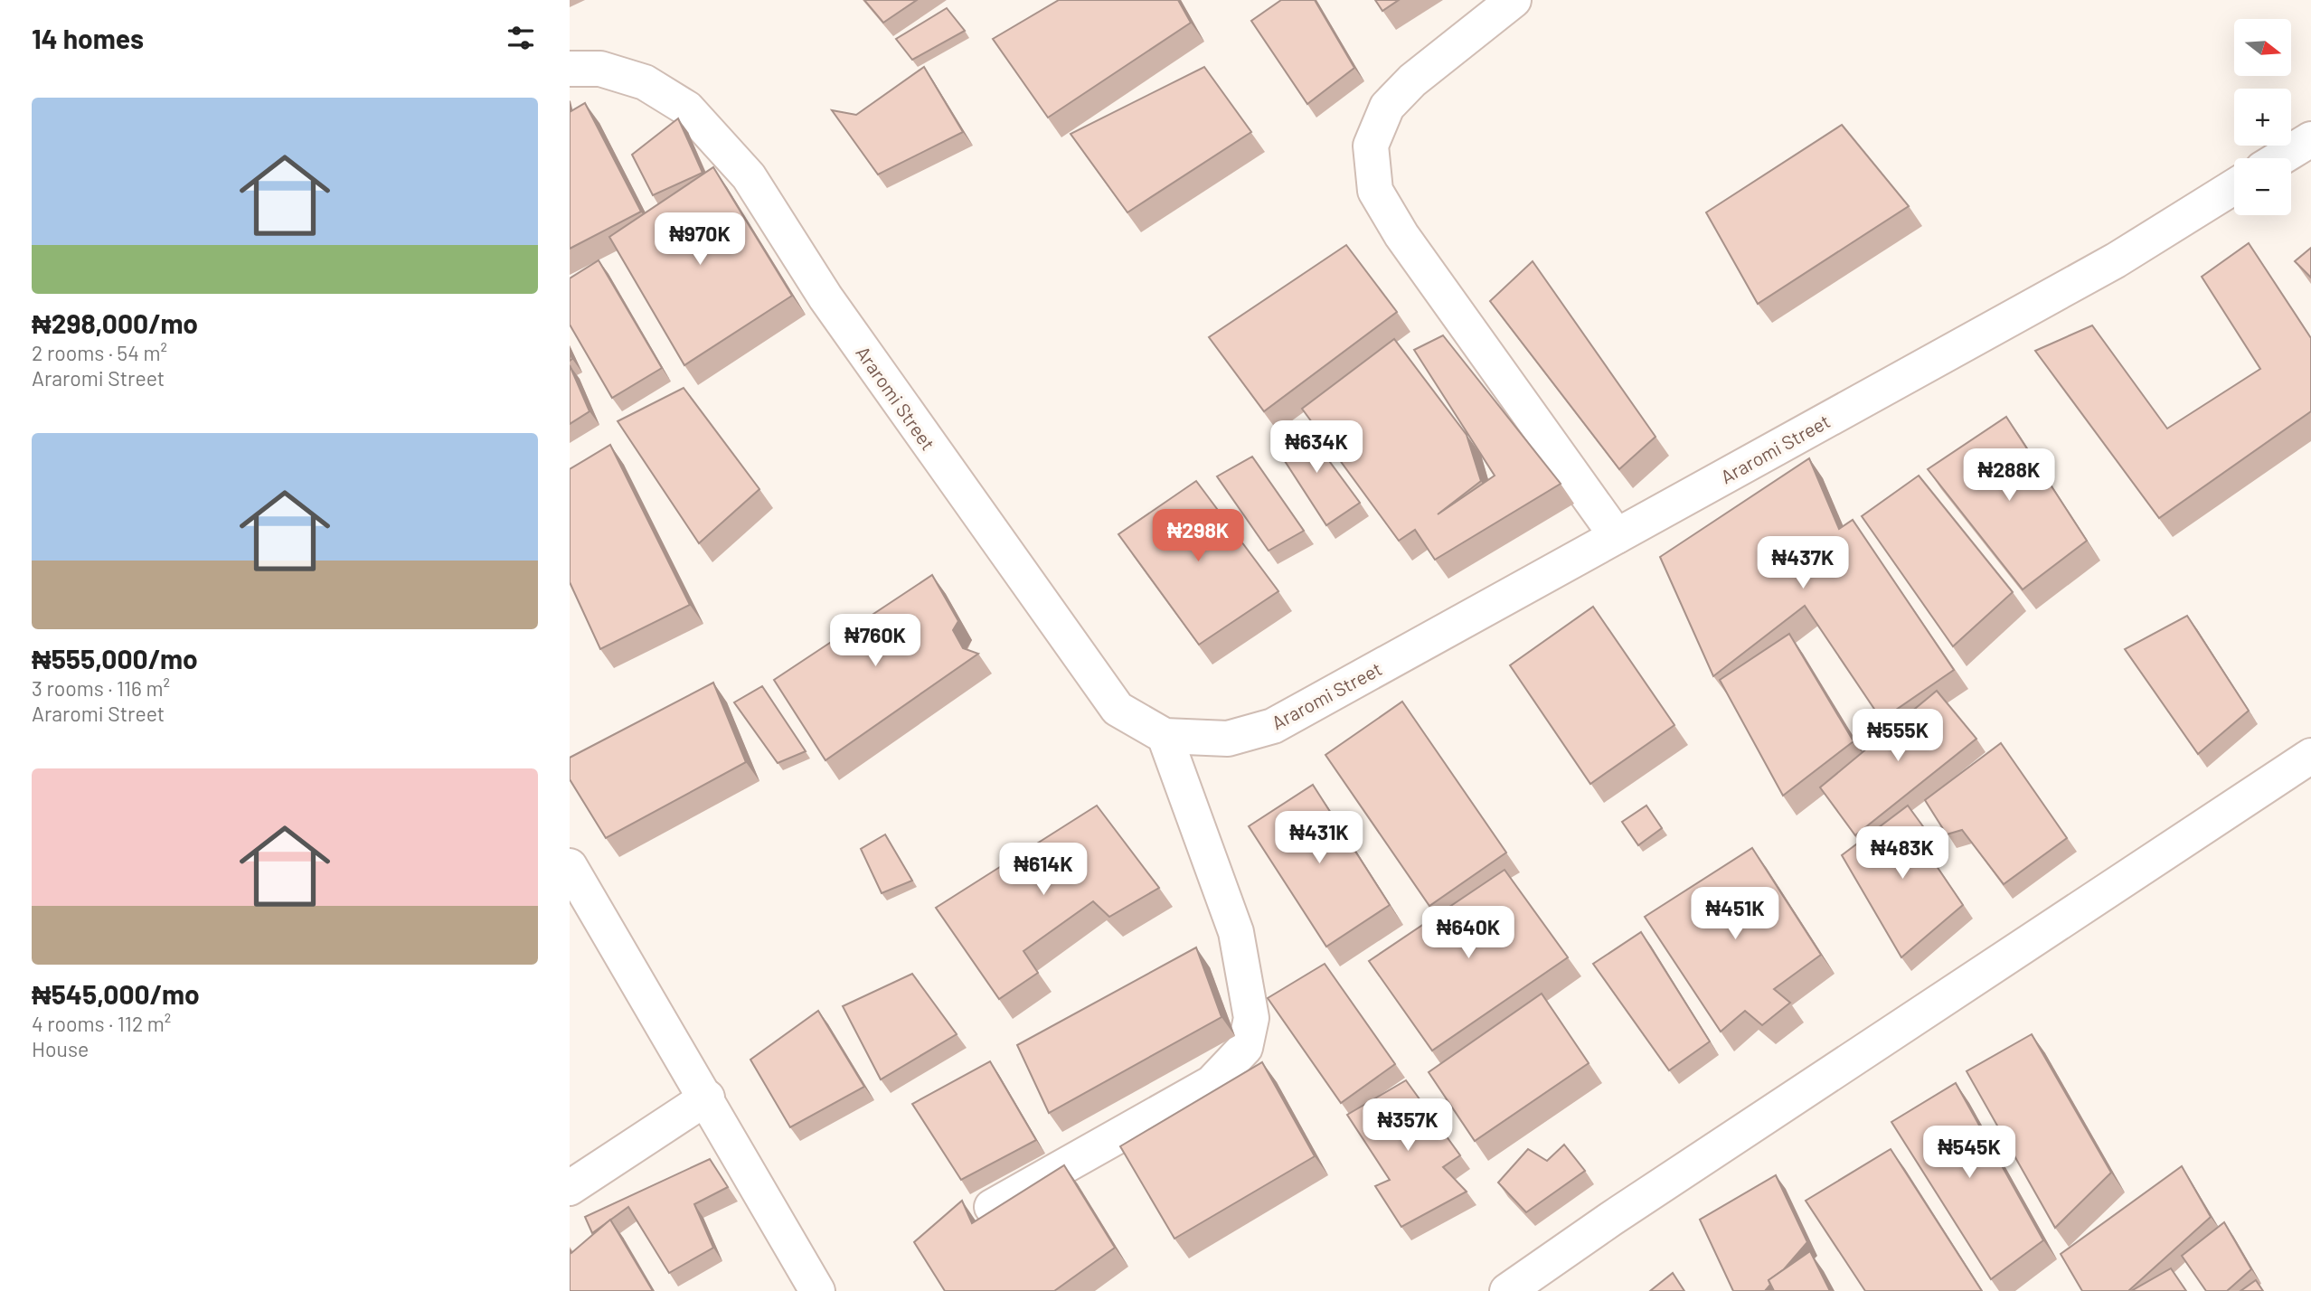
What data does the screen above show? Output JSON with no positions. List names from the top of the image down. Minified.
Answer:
{"streets":{"street":["Araromi Street"]},"north":"right","page":{"heading":"14 homes","map_buttons":["+","−"],"list":[{"name":"₦298,000/mo","note":"2 rooms · 54 m² · Araromi Street"},{"name":"₦555,000/mo","note":"3 rooms · 116 m² · Araromi Street"},{"name":"₦545,000/mo","note":"4 rooms · 112 m² · House"}],"price":["₦970K","₦634K","₦288K","₦298K","₦437K","₦760K","₦555K","₦431K","₦483K","₦614K","₦451K","₦640K","₦357K","₦545K"]}}
